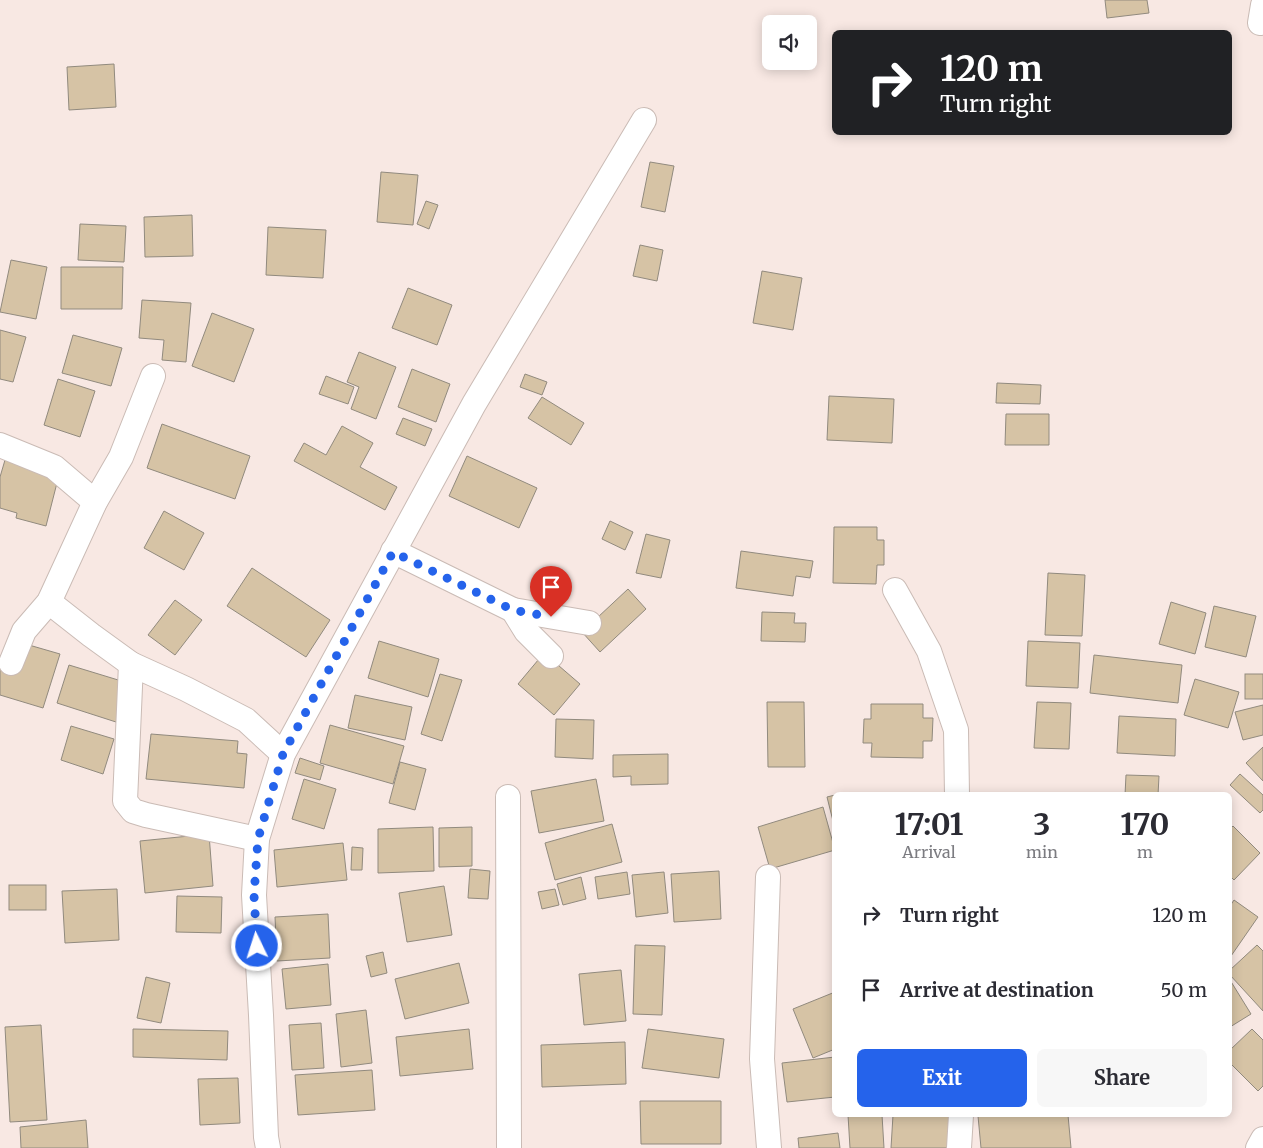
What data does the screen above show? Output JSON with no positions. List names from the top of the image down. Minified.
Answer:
{"page":{"turn":["120 m","Turn right"],"eta":["17:01","Arrival","3","min","170","m"],"list":[{"name":"Turn right","value":"120 m"},{"name":"Arrive at destination","value":"50 m"}],"buttons":["Exit","Share"]}}
